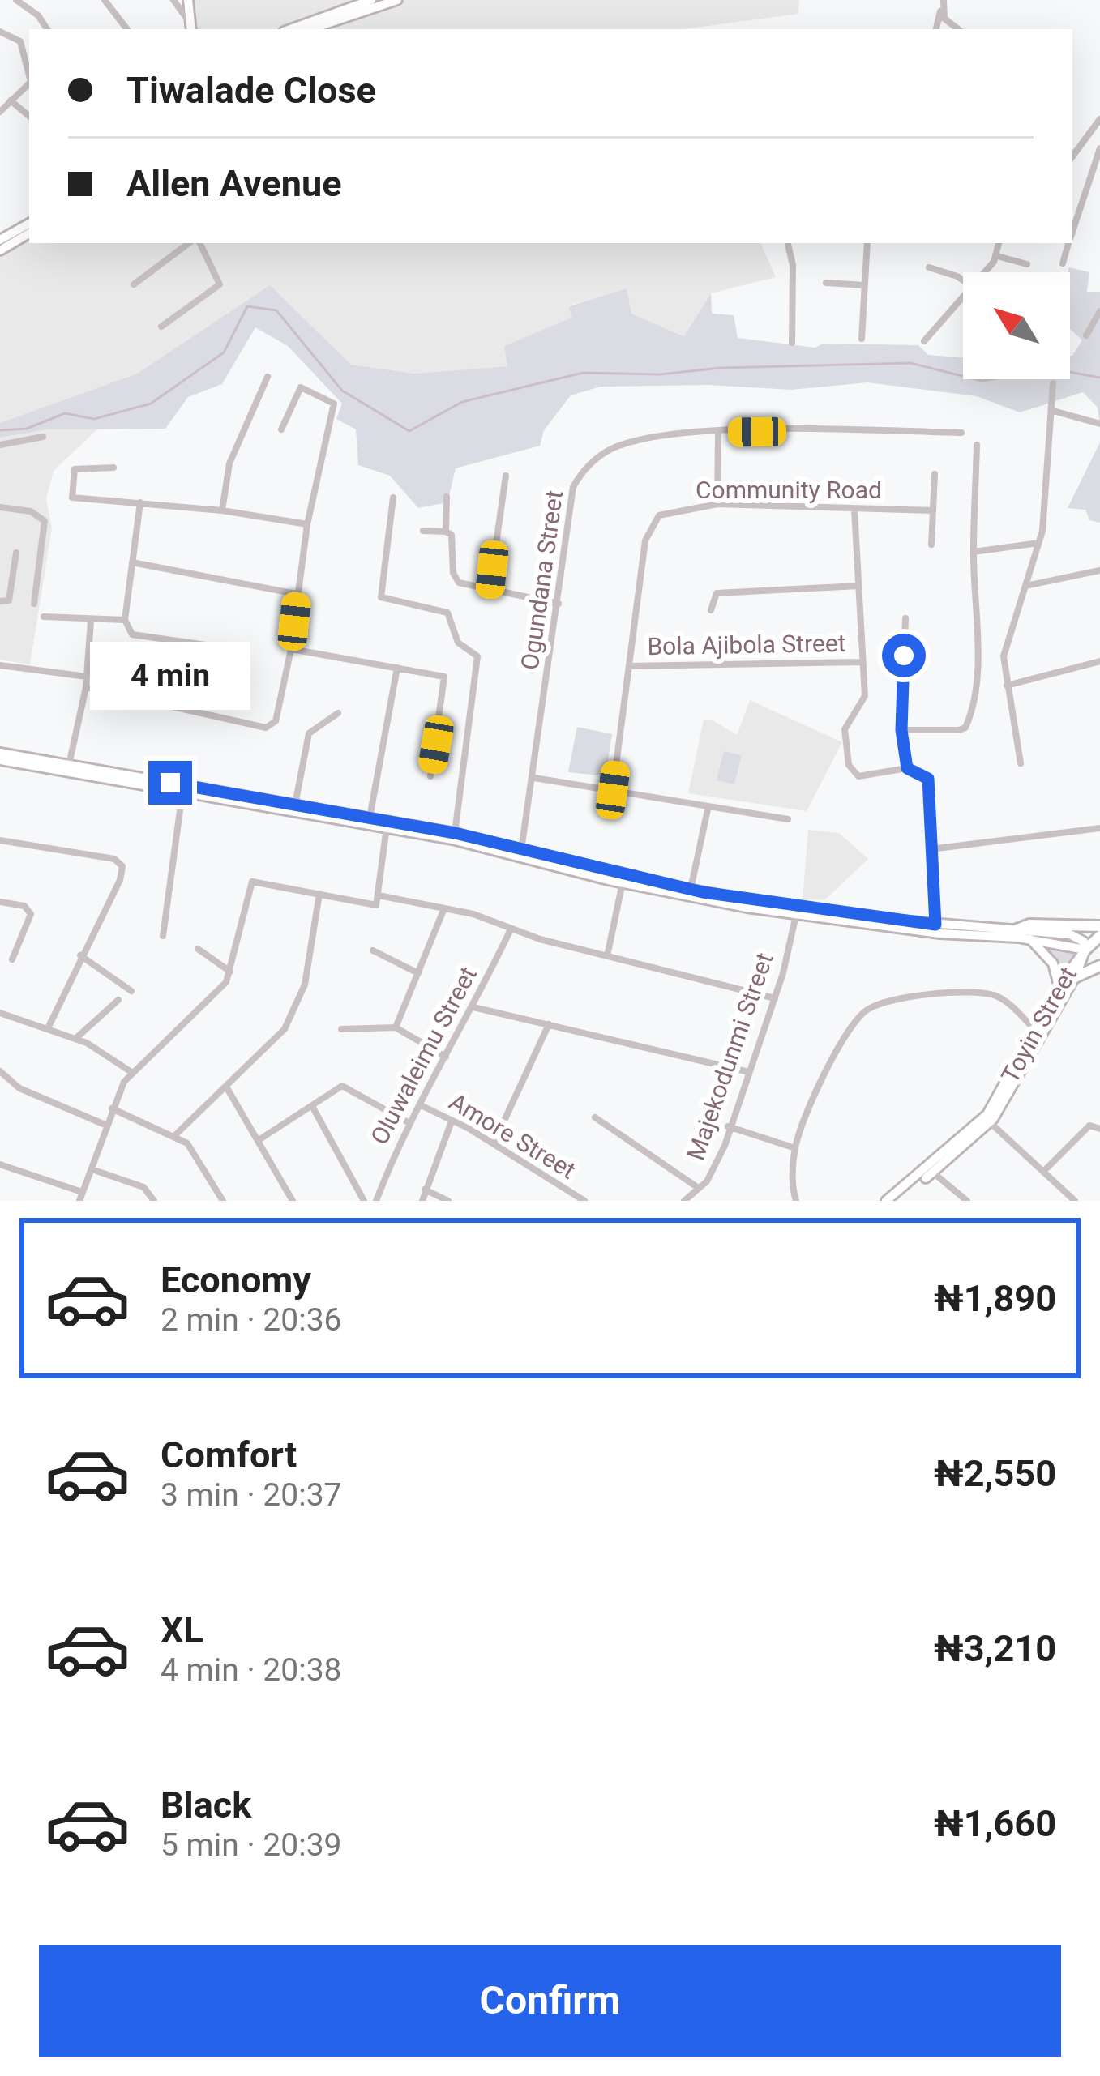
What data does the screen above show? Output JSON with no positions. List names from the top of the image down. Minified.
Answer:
{"streets":{"main road":["Toyin Street"],"street":["Community Road","Ogundana Street","Bola Ajibola Street","Oluwaleimu Street","Majekodunmi Street","Amore Street"]},"crossings":[["Community Road","Bola Ajibola Street"],["Oluwaleimu Street","Amore Street"]],"north":"top left","page":{"banner":["Tiwalade Close","Allen Avenue"],"bubble":"4 min","list":[{"name":"Economy","note":"2 min · 20:36","value":"₦1,890"},{"name":"Comfort","note":"3 min · 20:37","value":"₦2,550"},{"name":"XL","note":"4 min · 20:38","value":"₦3,210"},{"name":"Black","note":"5 min · 20:39","value":"₦1,660"}],"buttons":"Confirm"}}
